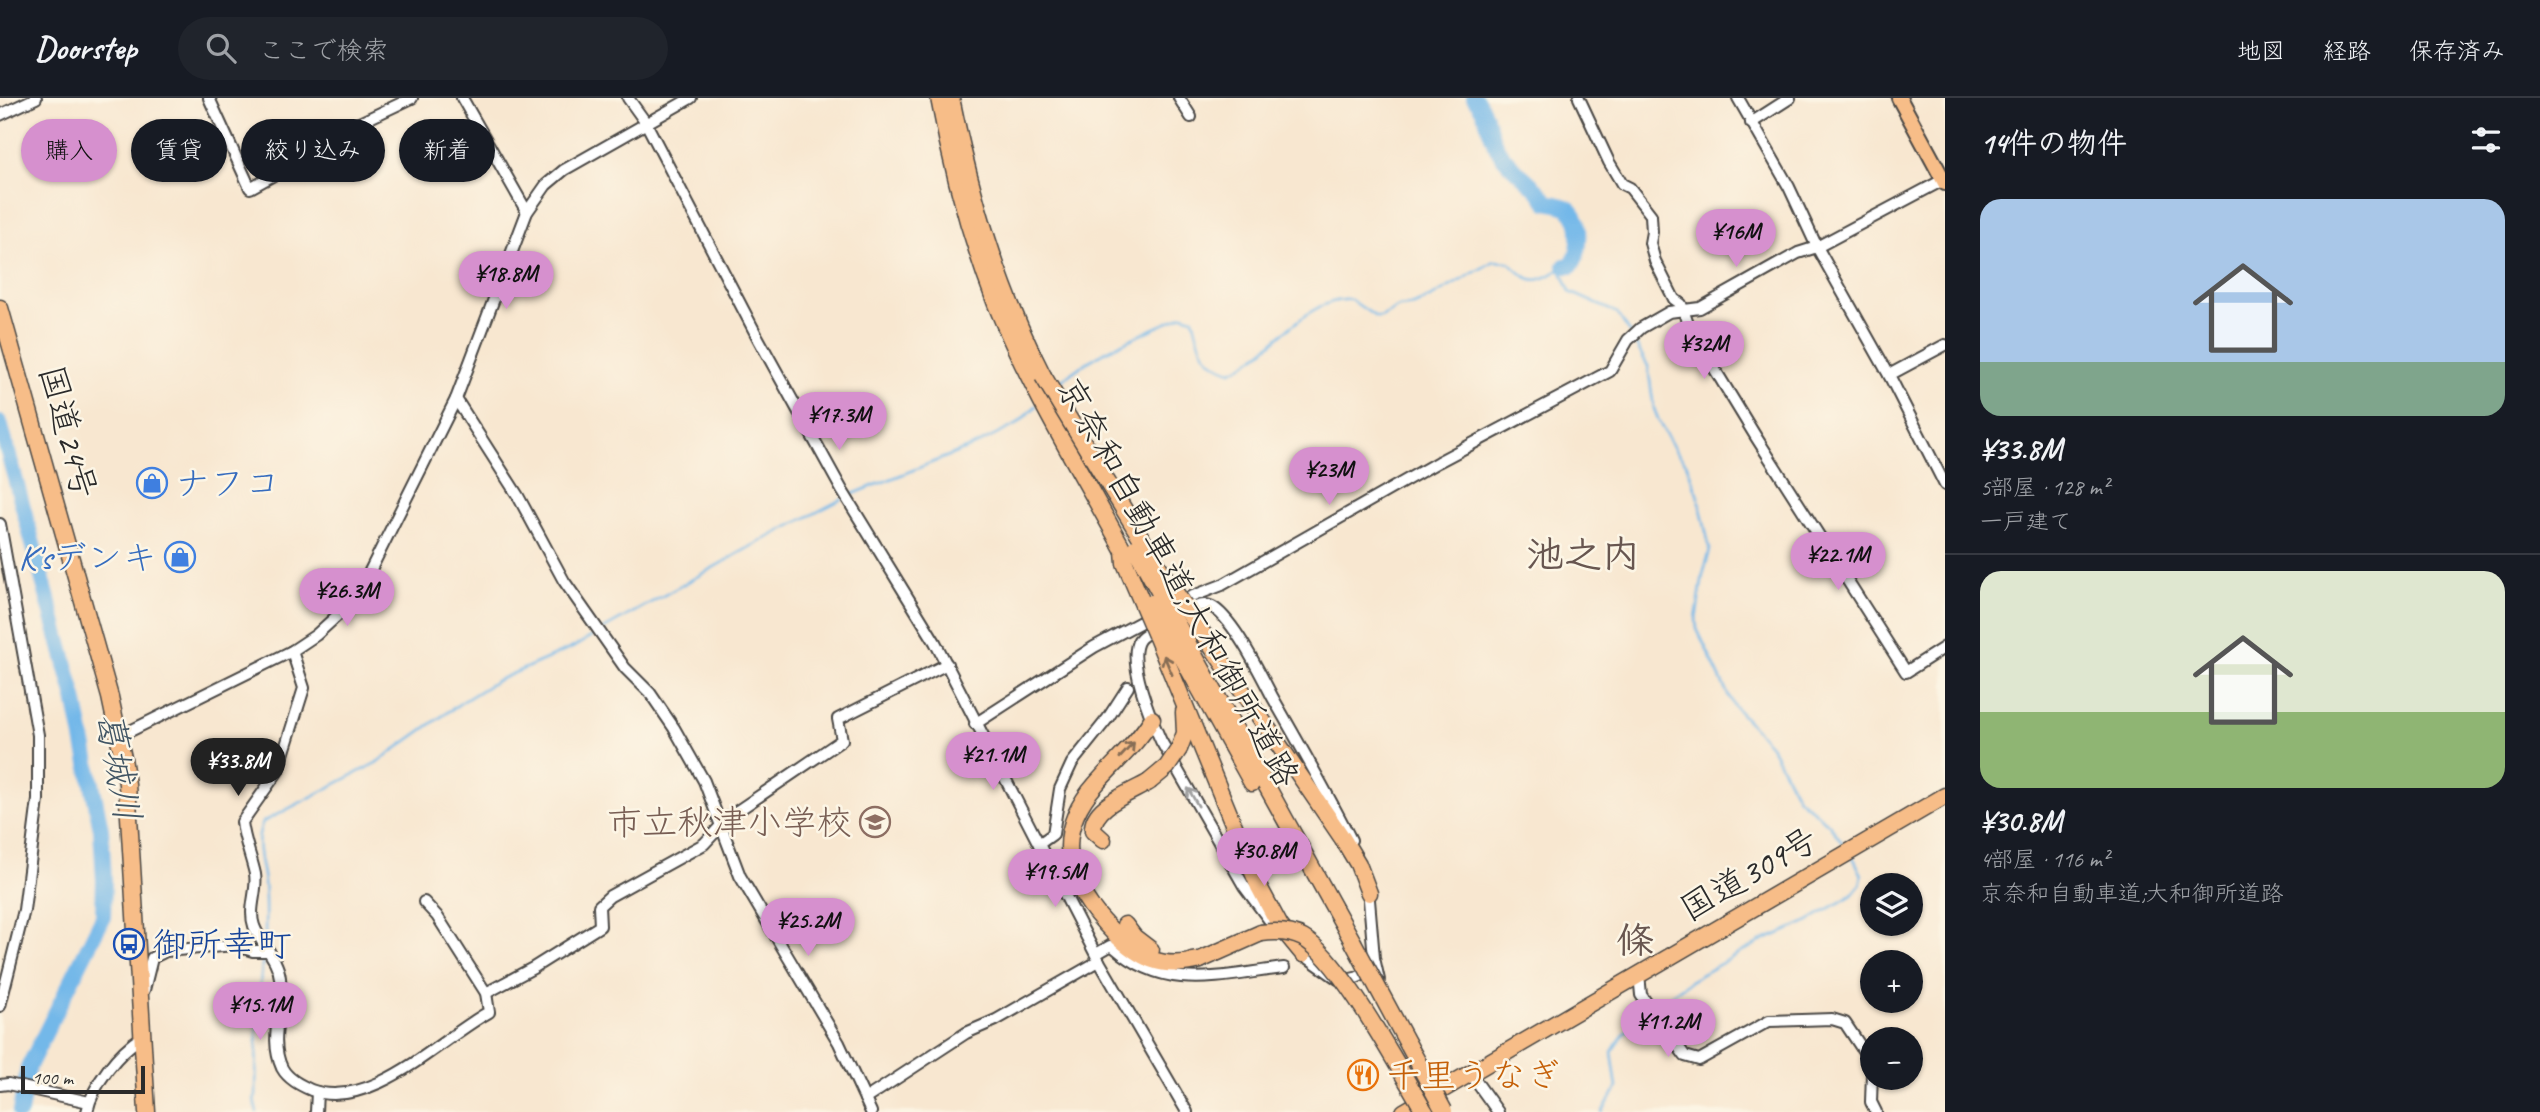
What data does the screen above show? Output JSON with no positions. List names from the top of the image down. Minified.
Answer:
{"streets":{"highway":["国道24号","京奈和自動車道;大和御所道路","国道309号"]},"crossings":[["京奈和自動車道;大和御所道路","国道309号"]],"districts":["池之内","條"],"water":["葛城川"],"places":{"shop":["ナフコ","K'sデンキ"],"school or university":["市立秋津小学校"],"bus stop":["御所幸町"],"restaurant":["千里うなぎ"]},"scale_bar":"100 m","page":{"header":"Doorstep","search":"ここで検索","nav":["地図","経路","保存済み"],"heading":"14件の物件","chip":["購入","賃貸","絞り込み","新着"],"list":[{"name":"¥33.8M","note":"5部屋 · 128 m² · 一戸建て"},{"name":"¥30.8M","note":"4部屋 · 116 m² · 京奈和自動車道;大和御所道路"}],"price":["¥16M","¥18.8M","¥32M","¥17.3M","¥23M","¥22.1M","¥26.3M","¥21.1M","¥33.8M","¥30.8M","¥19.5M","¥25.2M","¥15.1M","¥11.2M"],"map_buttons":["+","−"],"scale":"100 m"}}
